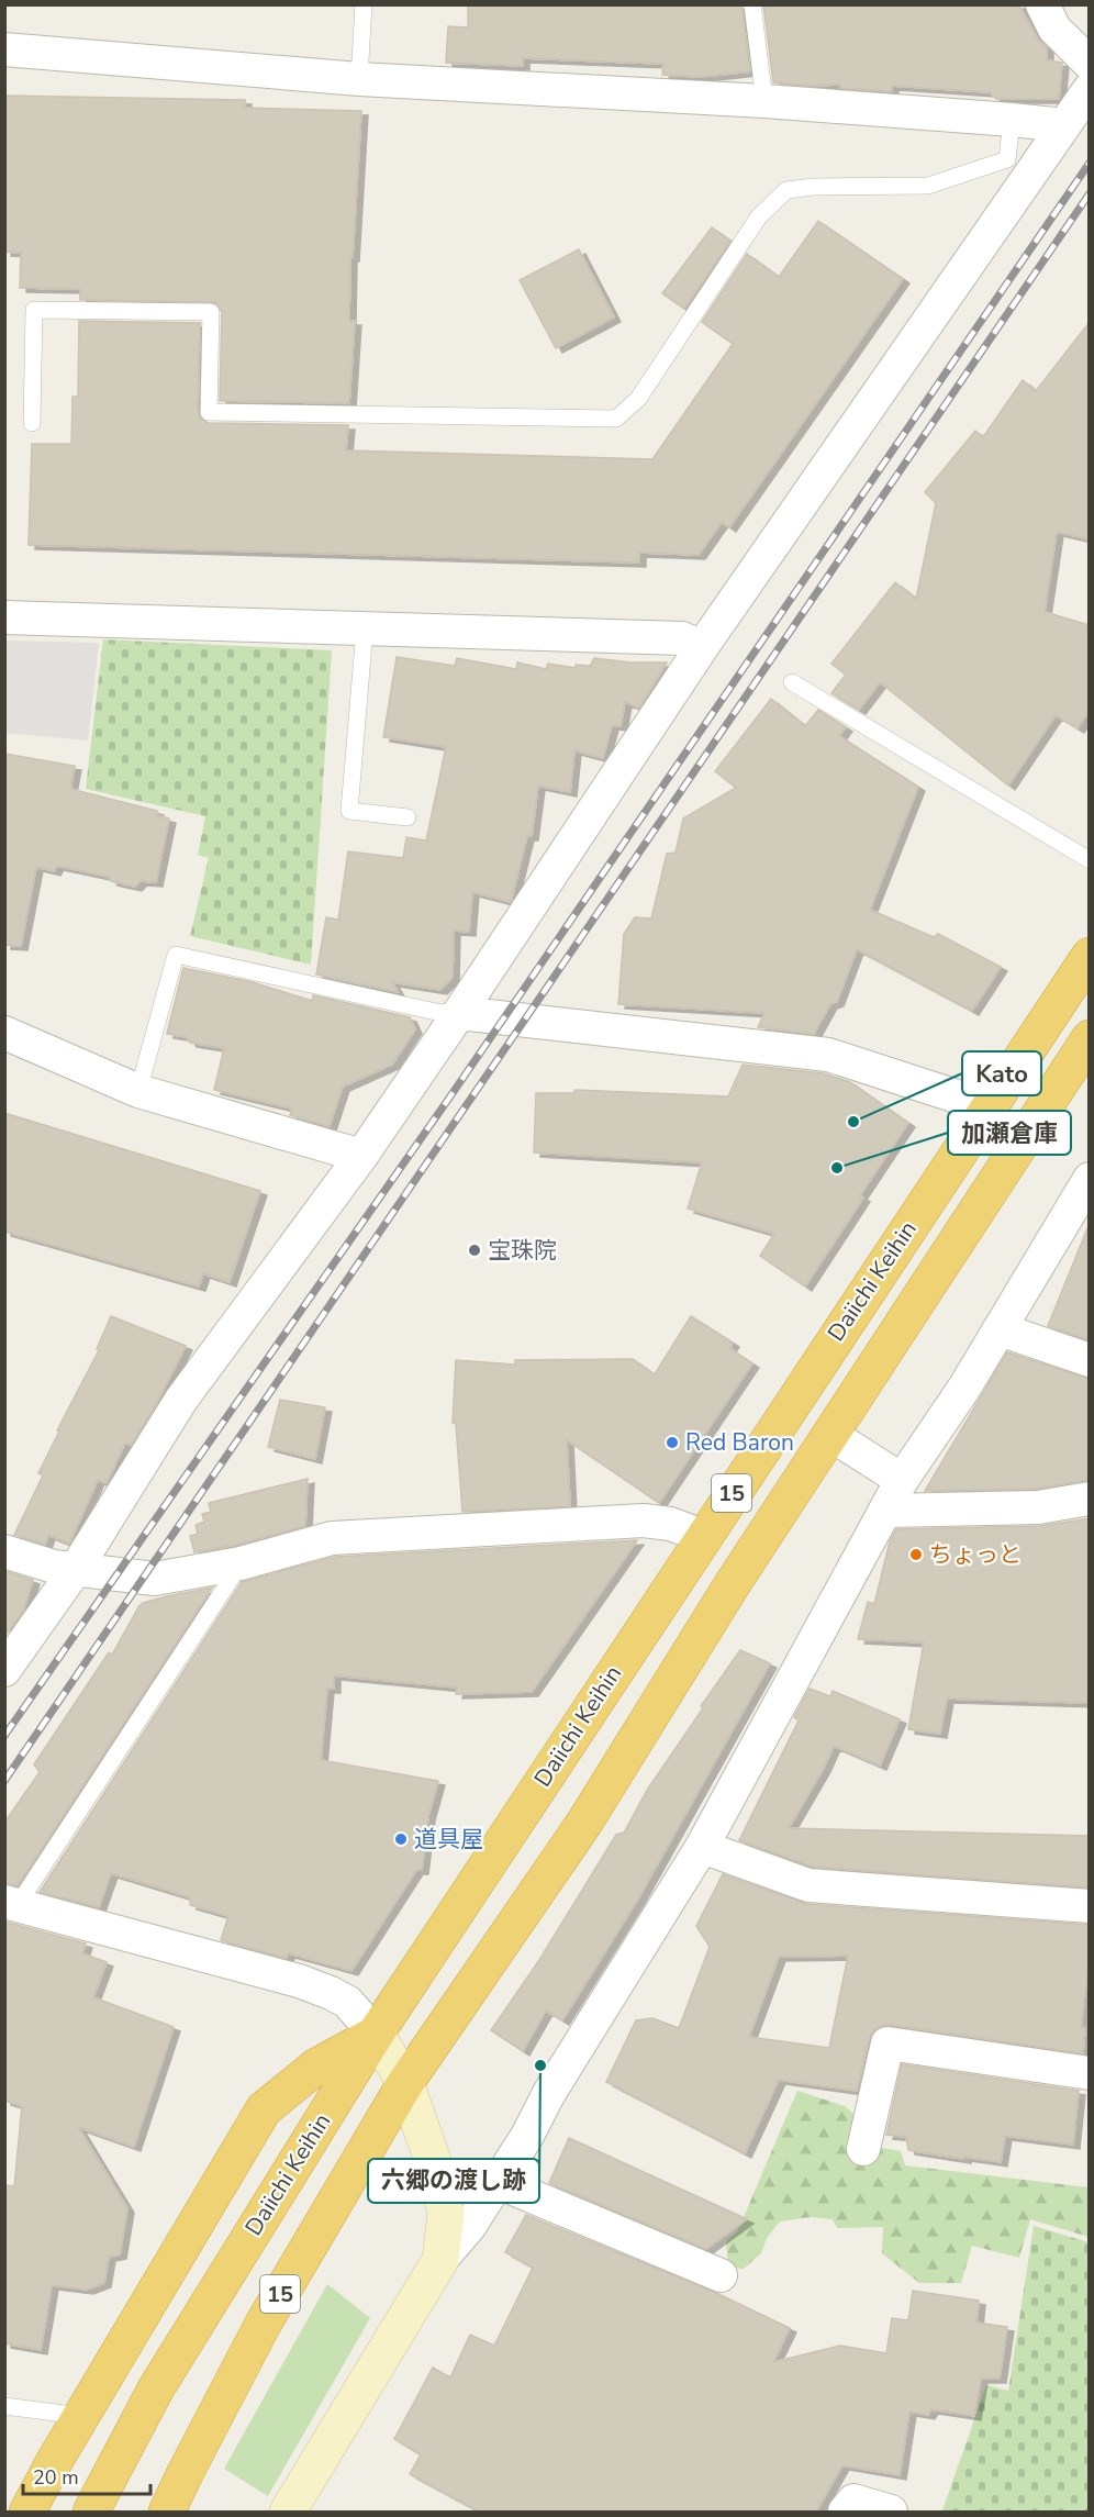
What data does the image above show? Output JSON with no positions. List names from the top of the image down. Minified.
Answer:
{"streets":{"highway":["Daiichi Keihin","15"]},"places":["Kato","加瀬倉庫","宝珠院","Red Baron","ちょっと","道具屋","六郷の渡し跡"],"scale_bar":"20 m"}
